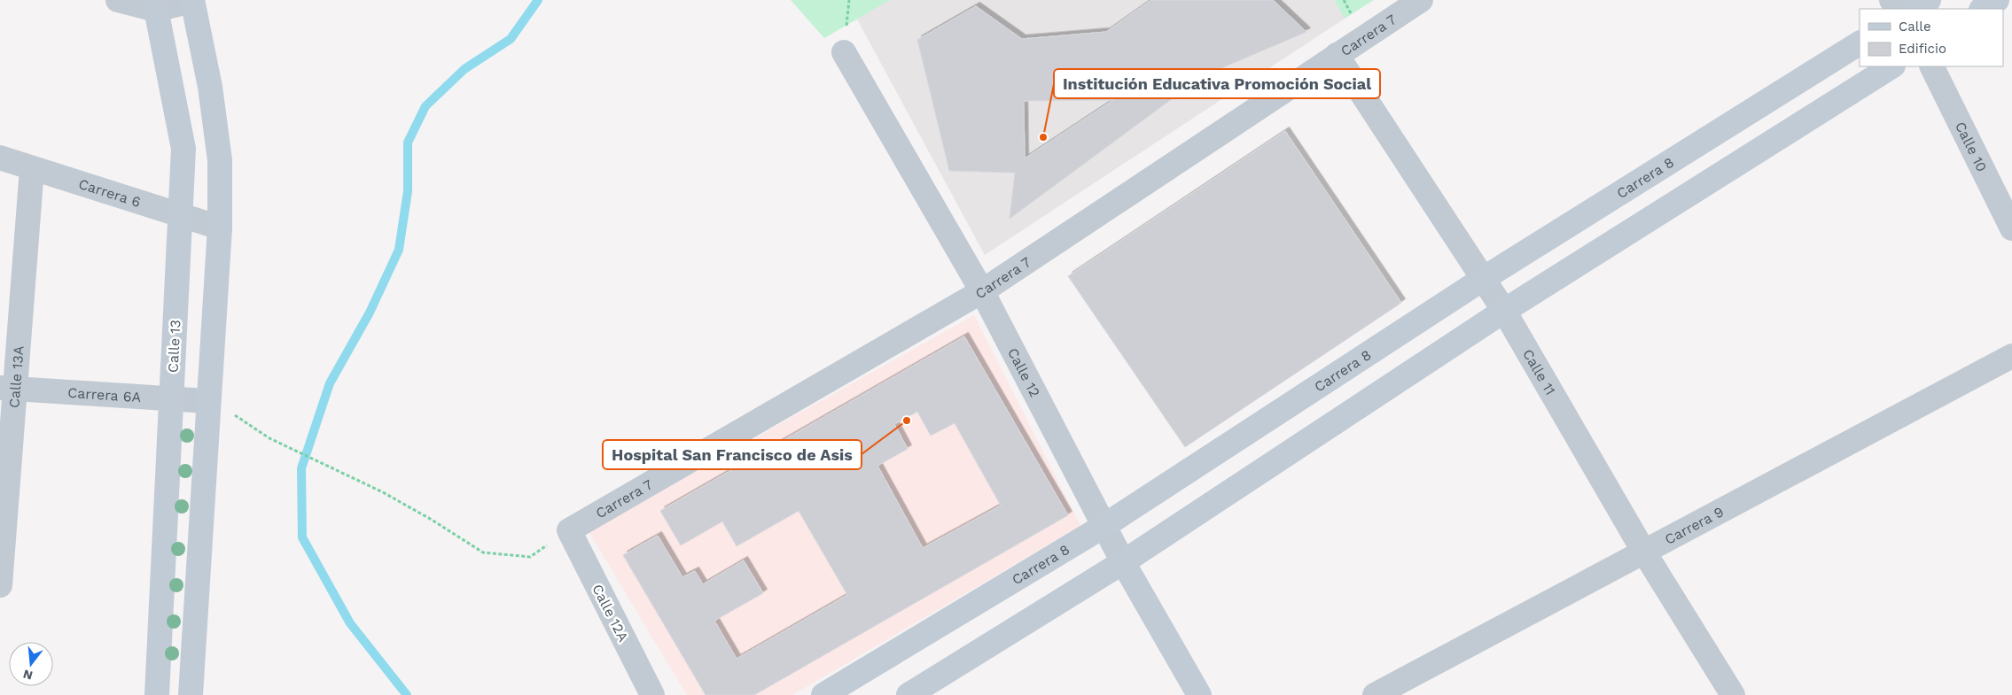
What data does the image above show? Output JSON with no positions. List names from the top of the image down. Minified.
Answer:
{"streets":{"main road":["Carrera 8","Calle 13","Calle 12"],"street":["Carrera 7","Calle 10","Carrera 6","Calle 11","Calle 13A","Carrera 6A","Carrera 9","Calle 12A"]},"crossings":[["Carrera 7","Calle 11"],["Carrera 7","Calle 12"],["Carrera 7","Calle 12A"],["Carrera 8","Calle 11"],["Carrera 8","Calle 12"],["Carrera 6","Calle 13"],["Carrera 6","Calle 13A"],["Calle 13","Carrera 6A"],["Calle 11","Carrera 9"],["Calle 13A","Carrera 6A"]],"places":["Institución Educativa Promoción Social","Hospital San Francisco de Asis"],"legend":["Calle","Edificio"],"north":"bottom"}
